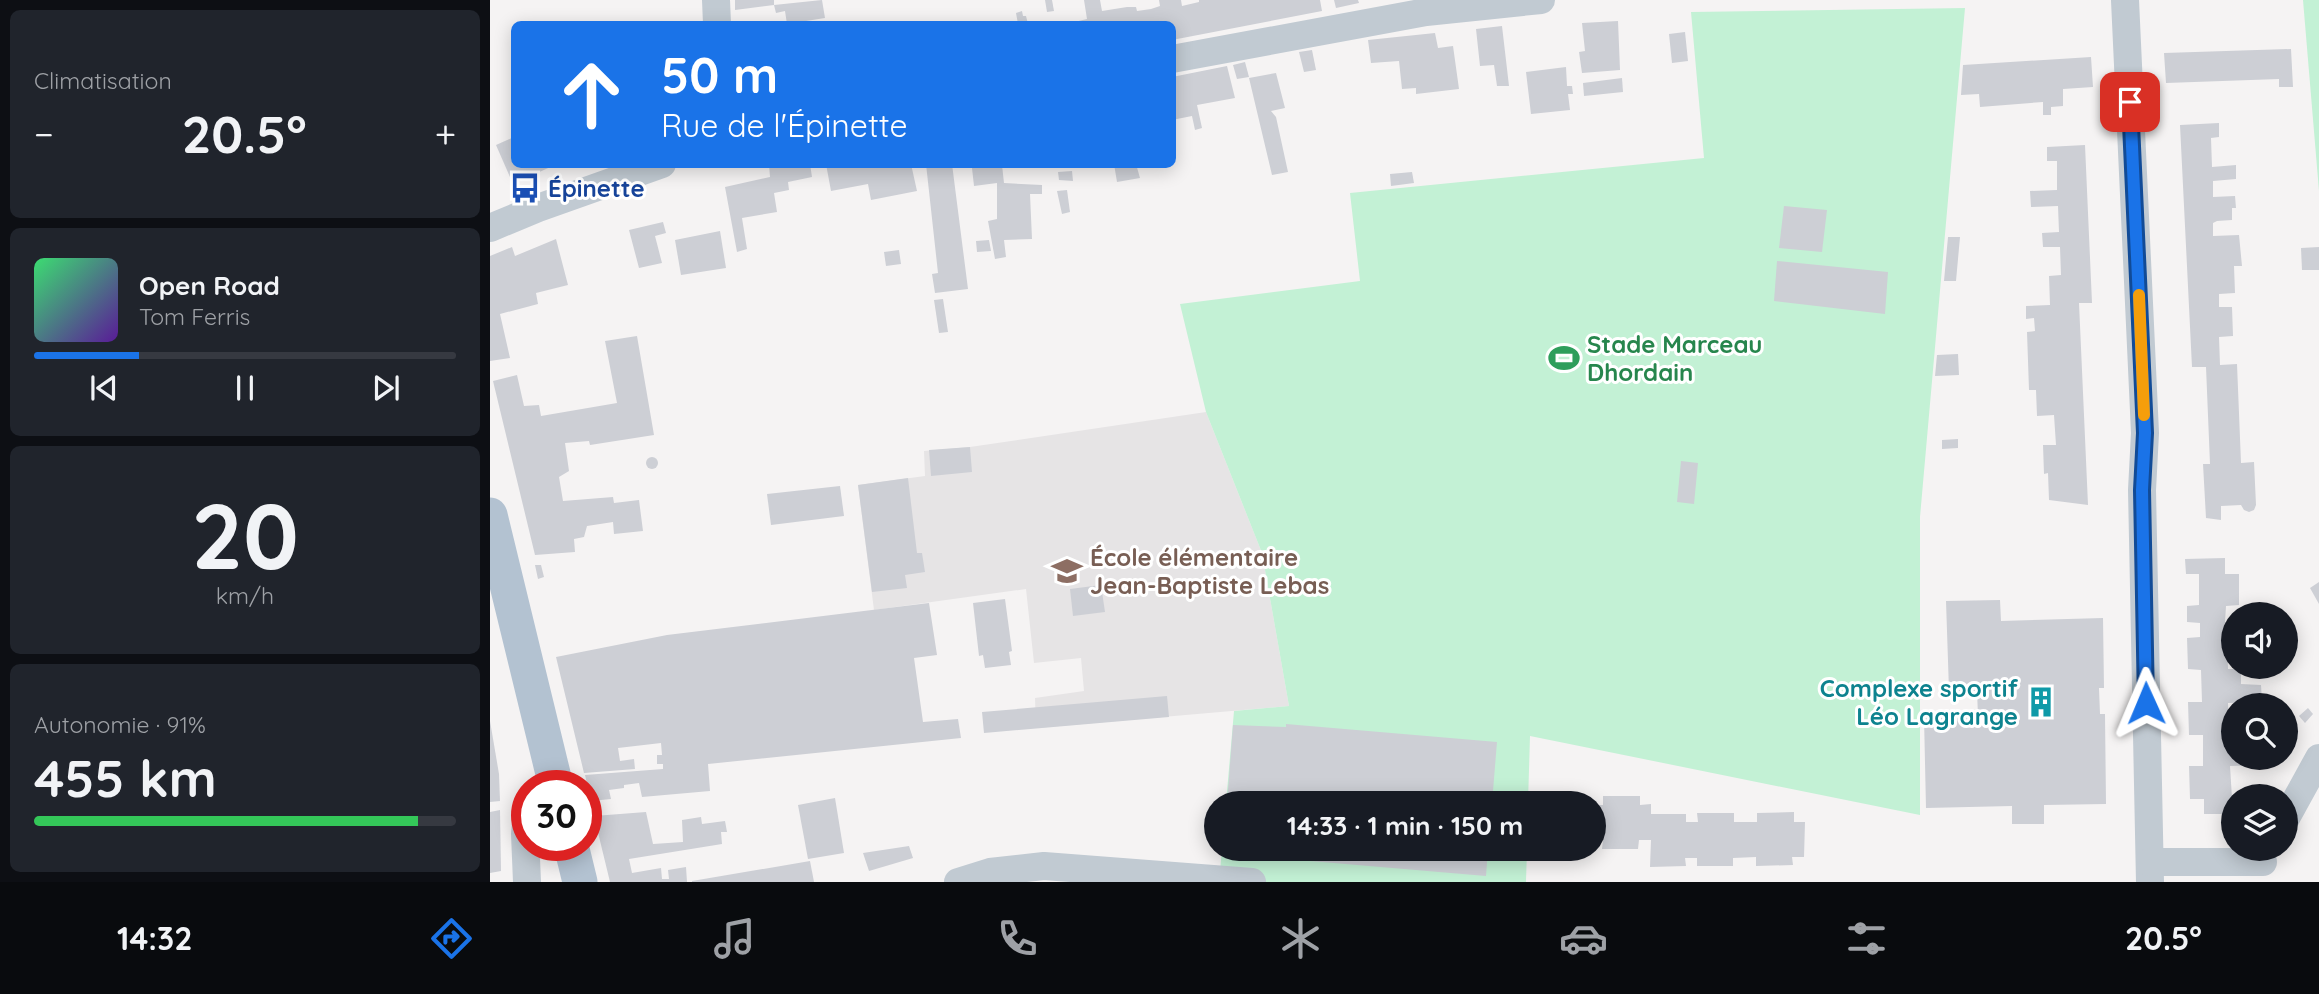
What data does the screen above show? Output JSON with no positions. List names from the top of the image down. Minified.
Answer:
{"places":{"bus stop":["Épinette"],"sports":["Stade Marceau Dhordain"],"school or university":["École élémentaire Jean-Baptiste Lebas"],"building":["Complexe sportif Léo Lagrange"]},"page":{"tile":["Climatisation",["20","km/h"],["Autonomie · 91%","455 km"]],"turn":["50 m","Rue de l'Épinette"],"heat":["−","20.5°","+"],"song":["Open Road","Tom Ferris"],"limit":"30","trip":"14:33 · 1 min · 150 m","tabs":["14:32","20.5°"]}}
